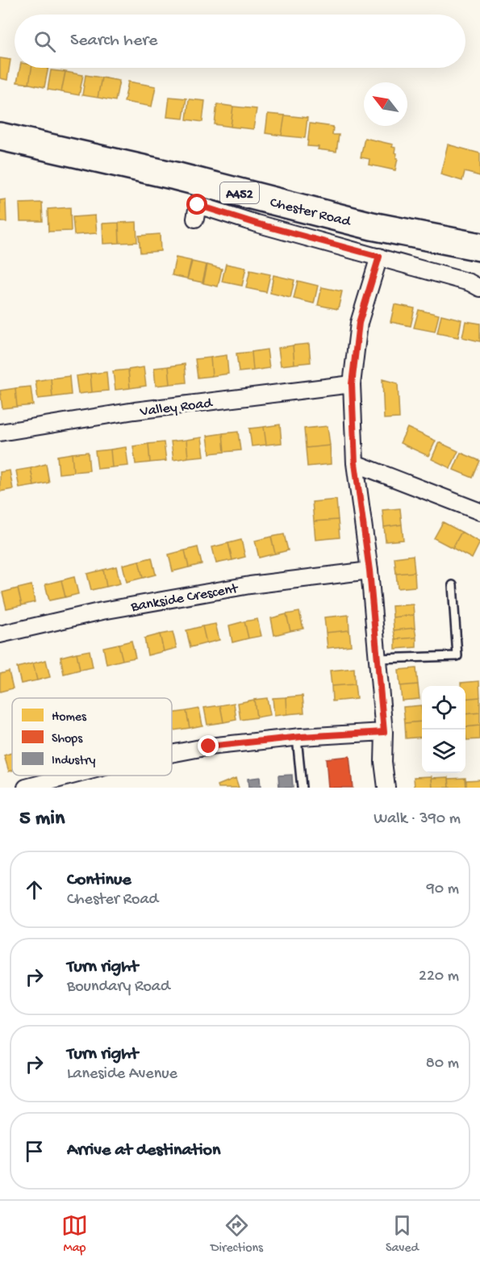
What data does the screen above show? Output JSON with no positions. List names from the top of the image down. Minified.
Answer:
{"streets":{"highway":["A452","Chester Road"],"street":["Valley Road","Bankside Crescent"]},"legend":["Homes","Shops","Industry"],"north":"top left","page":{"search":"Search here","heading":["5 min","Walk · 390 m"],"list":[["Continue","Chester Road","90 m"],["Turn right","Boundary Road","220 m"],["Turn right","Laneside Avenue","80 m"],"Arrive at destination"],"nav":["Map","Directions","Saved"]}}
